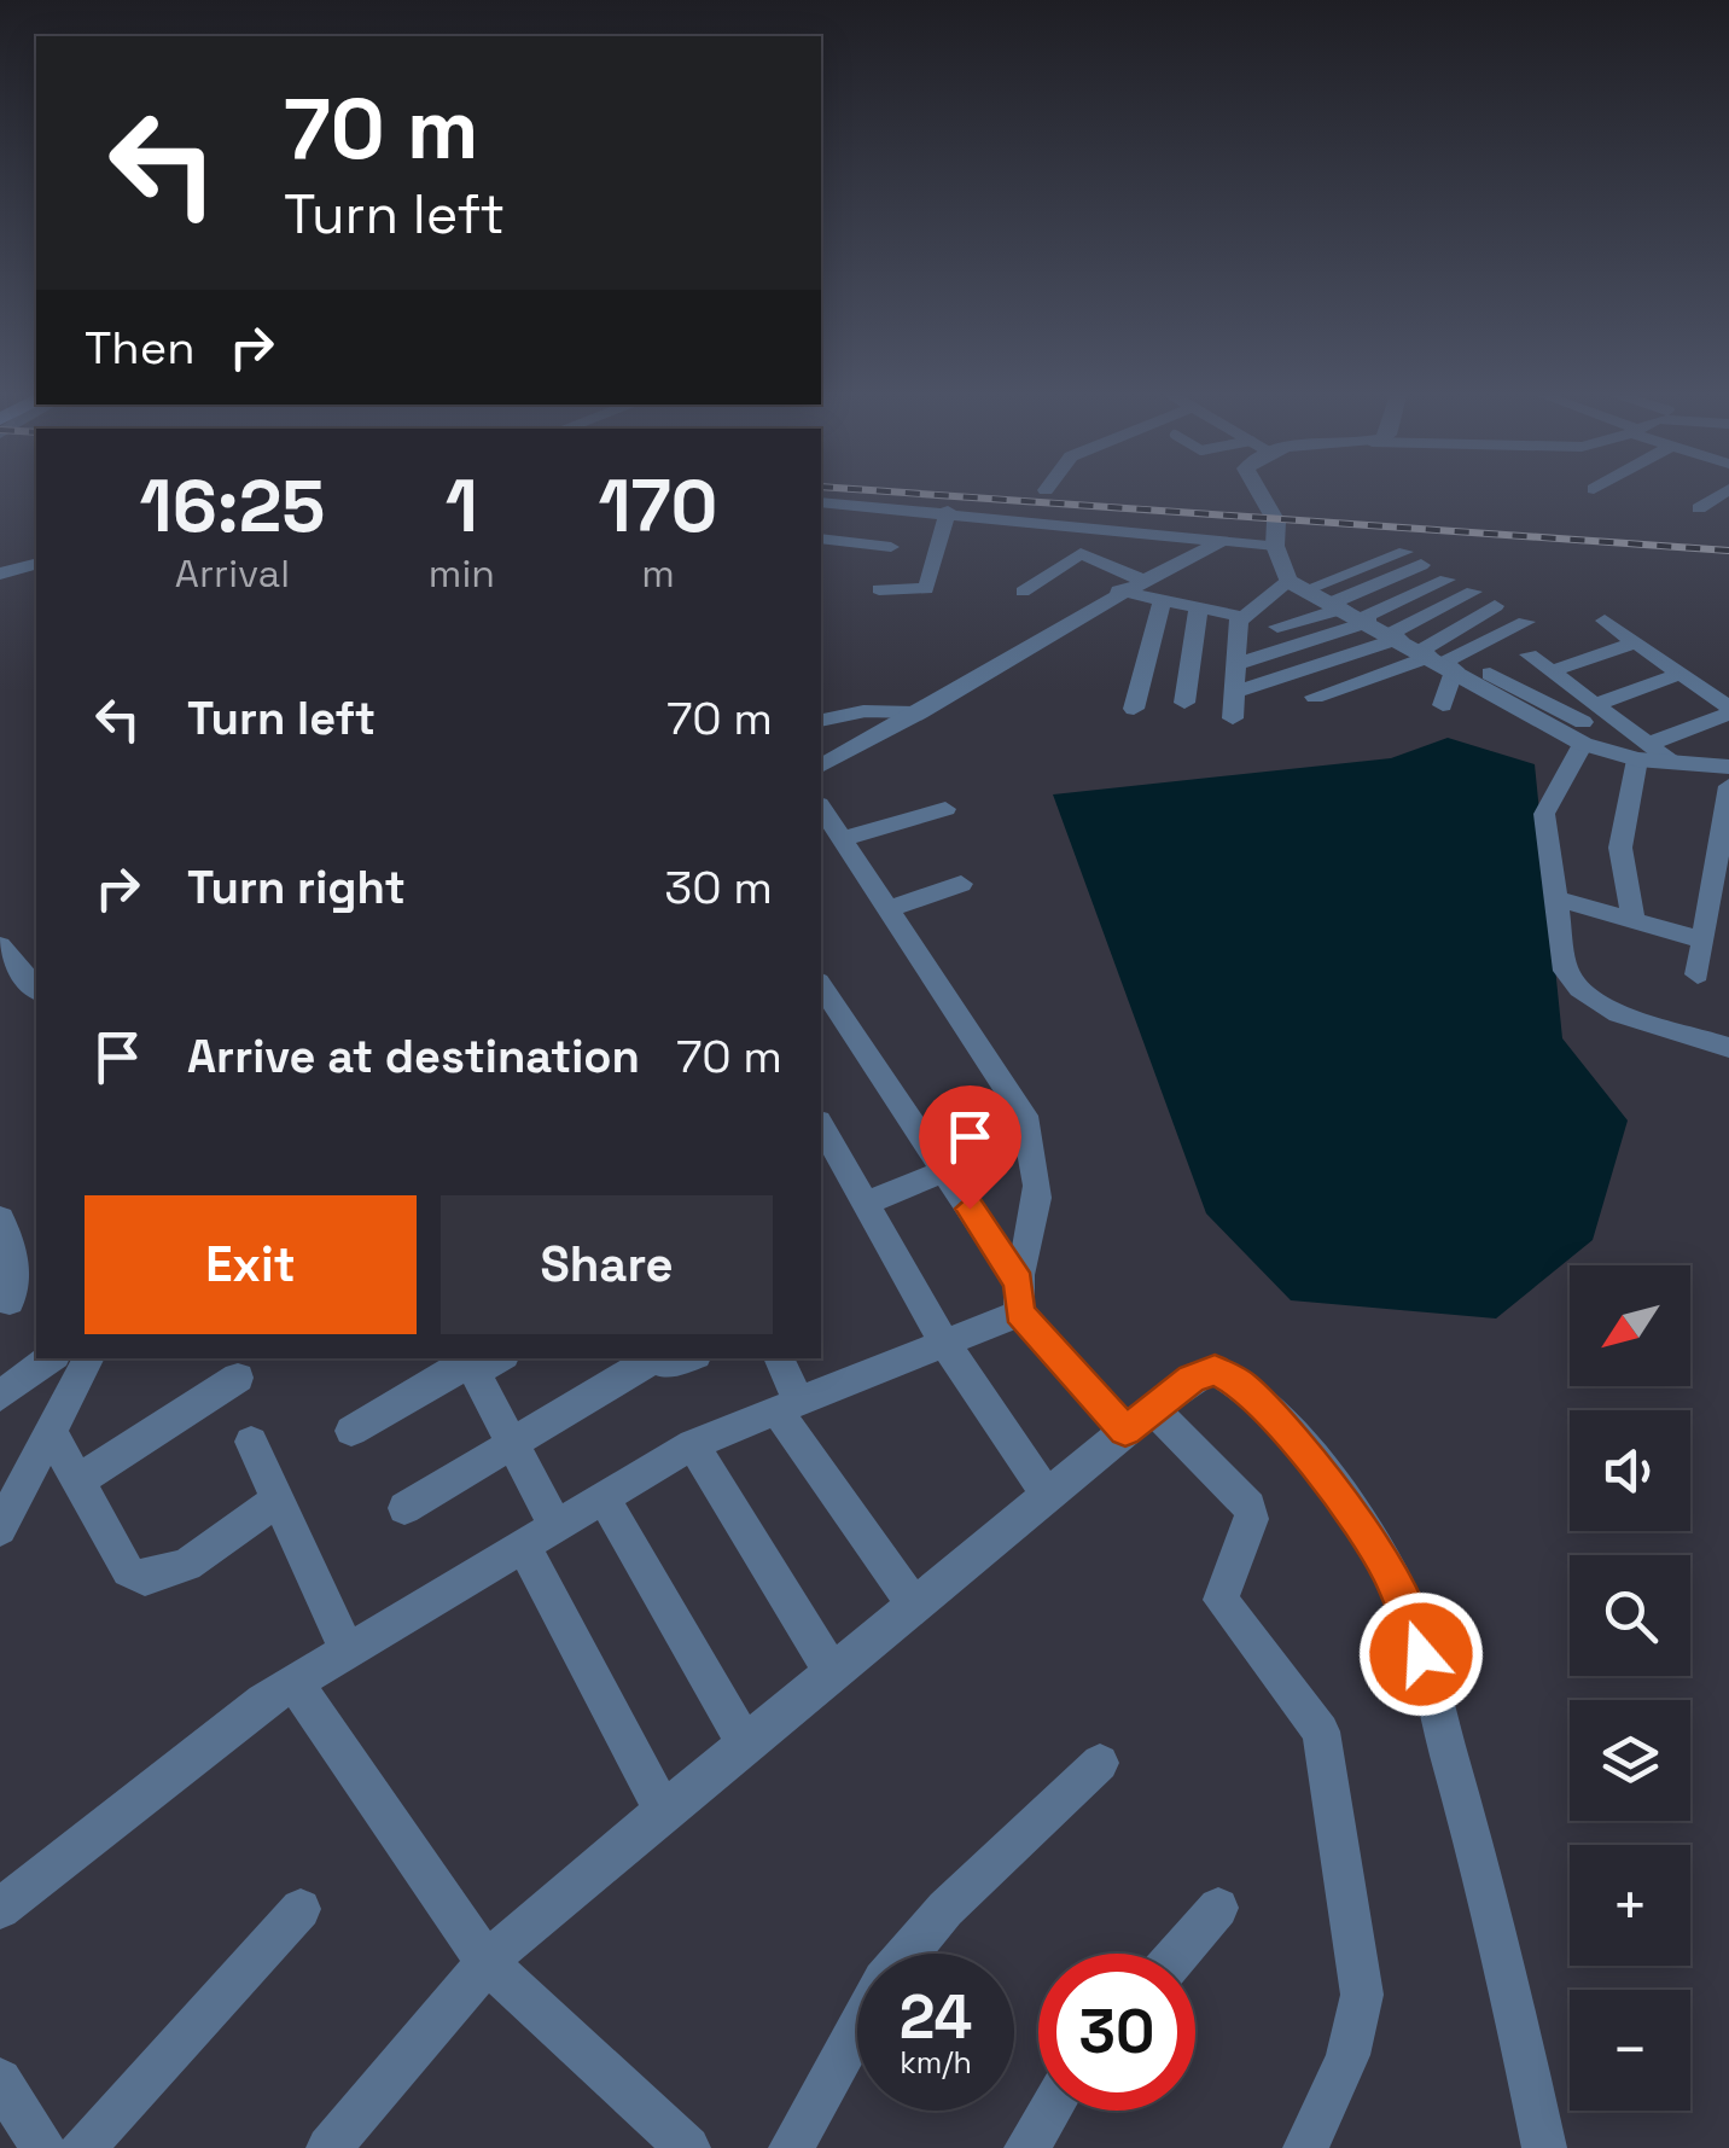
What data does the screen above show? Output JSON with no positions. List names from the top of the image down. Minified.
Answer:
{"north":"bottom left","page":{"turn":["70 m","Turn left"],"then":"Then","eta":["16:25","Arrival","1","min","170","m"],"list":[{"name":"Turn left","value":"70 m"},{"name":"Turn right","value":"30 m"},{"name":"Arrive at destination","value":"70 m"}],"buttons":["Exit","Share"],"map_buttons":["+","−"],"speed":"24 km/h","limit":"30"}}
